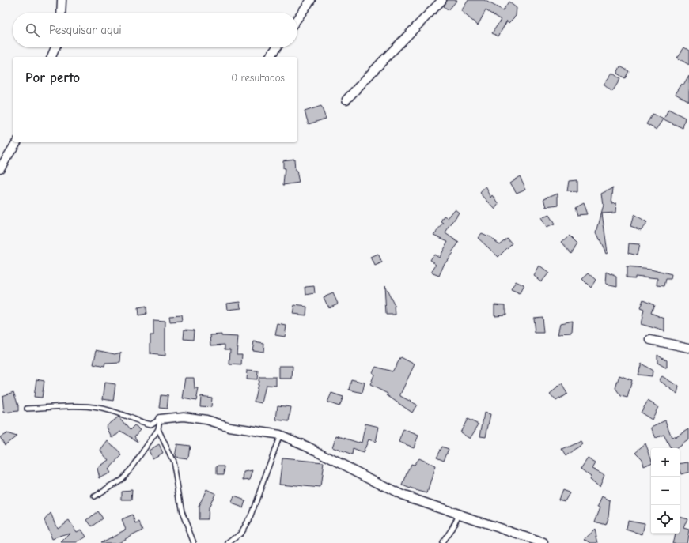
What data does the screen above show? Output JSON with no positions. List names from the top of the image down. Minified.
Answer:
{"page":{"search":"Pesquisar aqui","heading":["Por perto","0 resultados"],"map_buttons":["+","−"]}}
